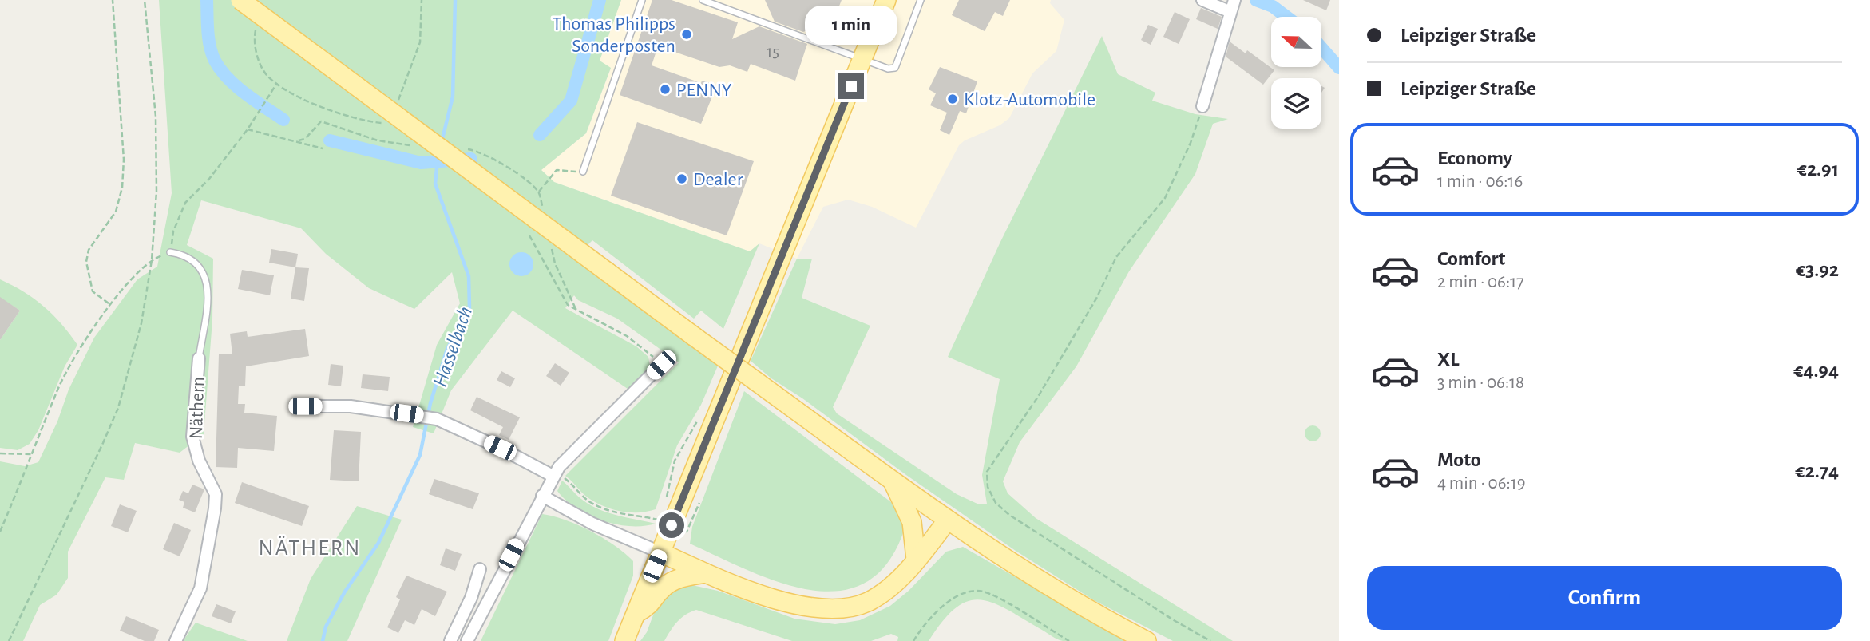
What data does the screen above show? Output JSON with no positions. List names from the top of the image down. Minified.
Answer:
{"streets":{"street":["Näthern"]},"districts":["NÄTHERN"],"water":["Hasselbach"],"places":["Thomas Philipps Sonderposten","PENNY","Klotz-Automobile","Dealer"],"house_numbers":["15"],"north":"left","page":{"banner":["Leipziger Straße","Leipziger Straße"],"bubble":"1 min","list":[{"name":"Economy","note":"1 min · 06:16","value":"€2.91"},{"name":"Comfort","note":"2 min · 06:17","value":"€3.92"},{"name":"XL","note":"3 min · 06:18","value":"€4.94"},{"name":"Moto","note":"4 min · 06:19","value":"€2.74"}],"buttons":"Confirm"}}
